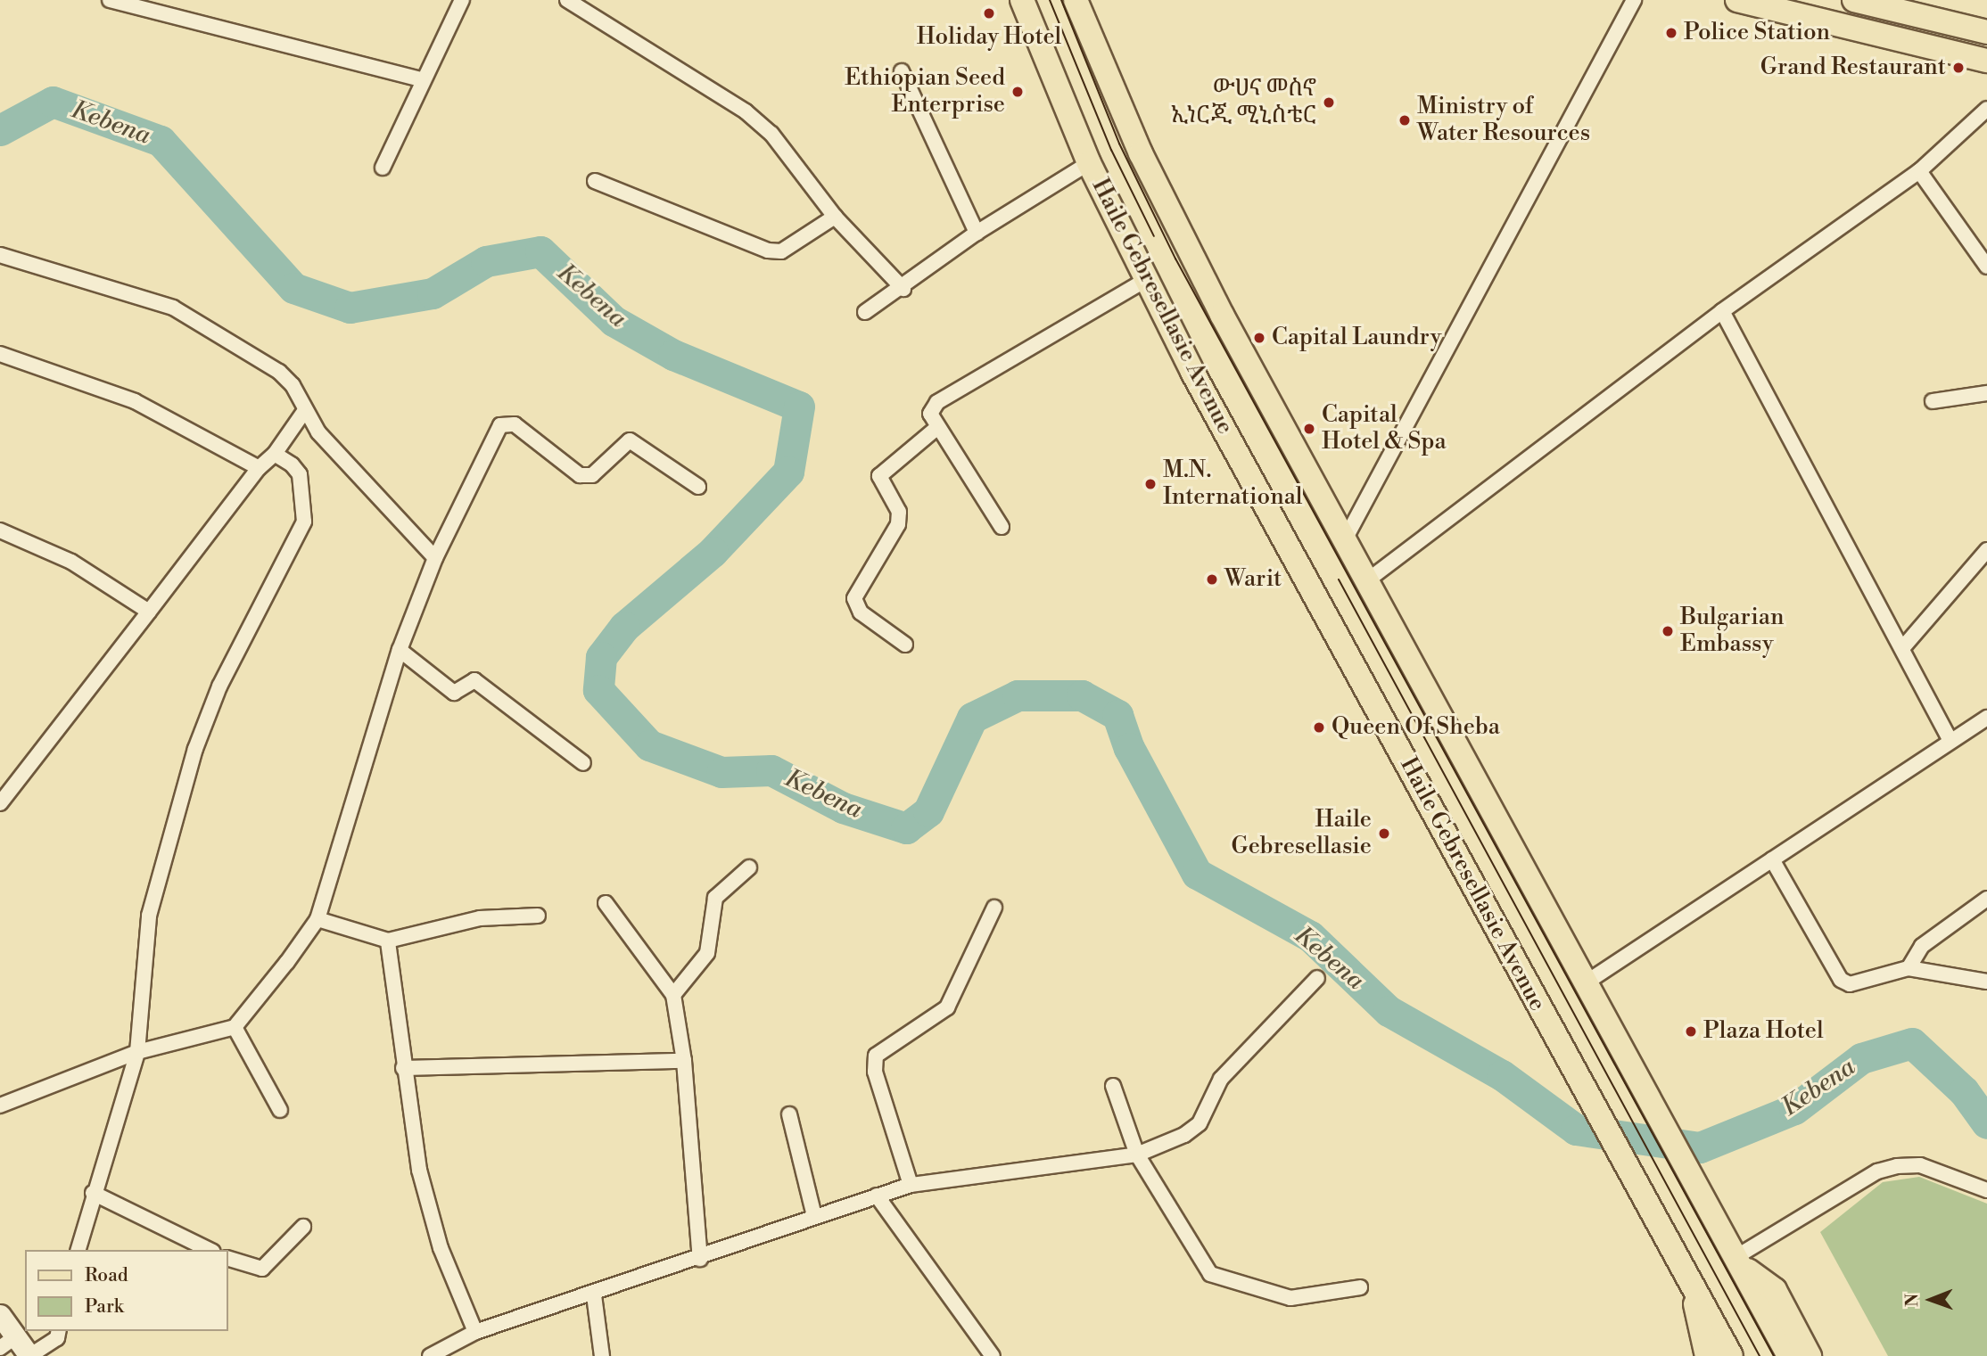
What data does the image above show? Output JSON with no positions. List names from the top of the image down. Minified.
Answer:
{"streets":{"main road":["Haile Gebresellasie Avenue"]},"water":["Kebena"],"places":["Holiday Hotel","Police Station","Grand Restaurant","Ethiopian Seed Enterprise","ውሀና መስኖ ኢነርጂ ሚኒስቴር","Ministry of Water Resources","Capital Laundry","Capital Hotel & Spa","M.N. International","Warit","Bulgarian Embassy","Queen Of Sheba","Haile Gebresellasie","Plaza Hotel"],"legend":["Road","Park"],"north":"left"}
